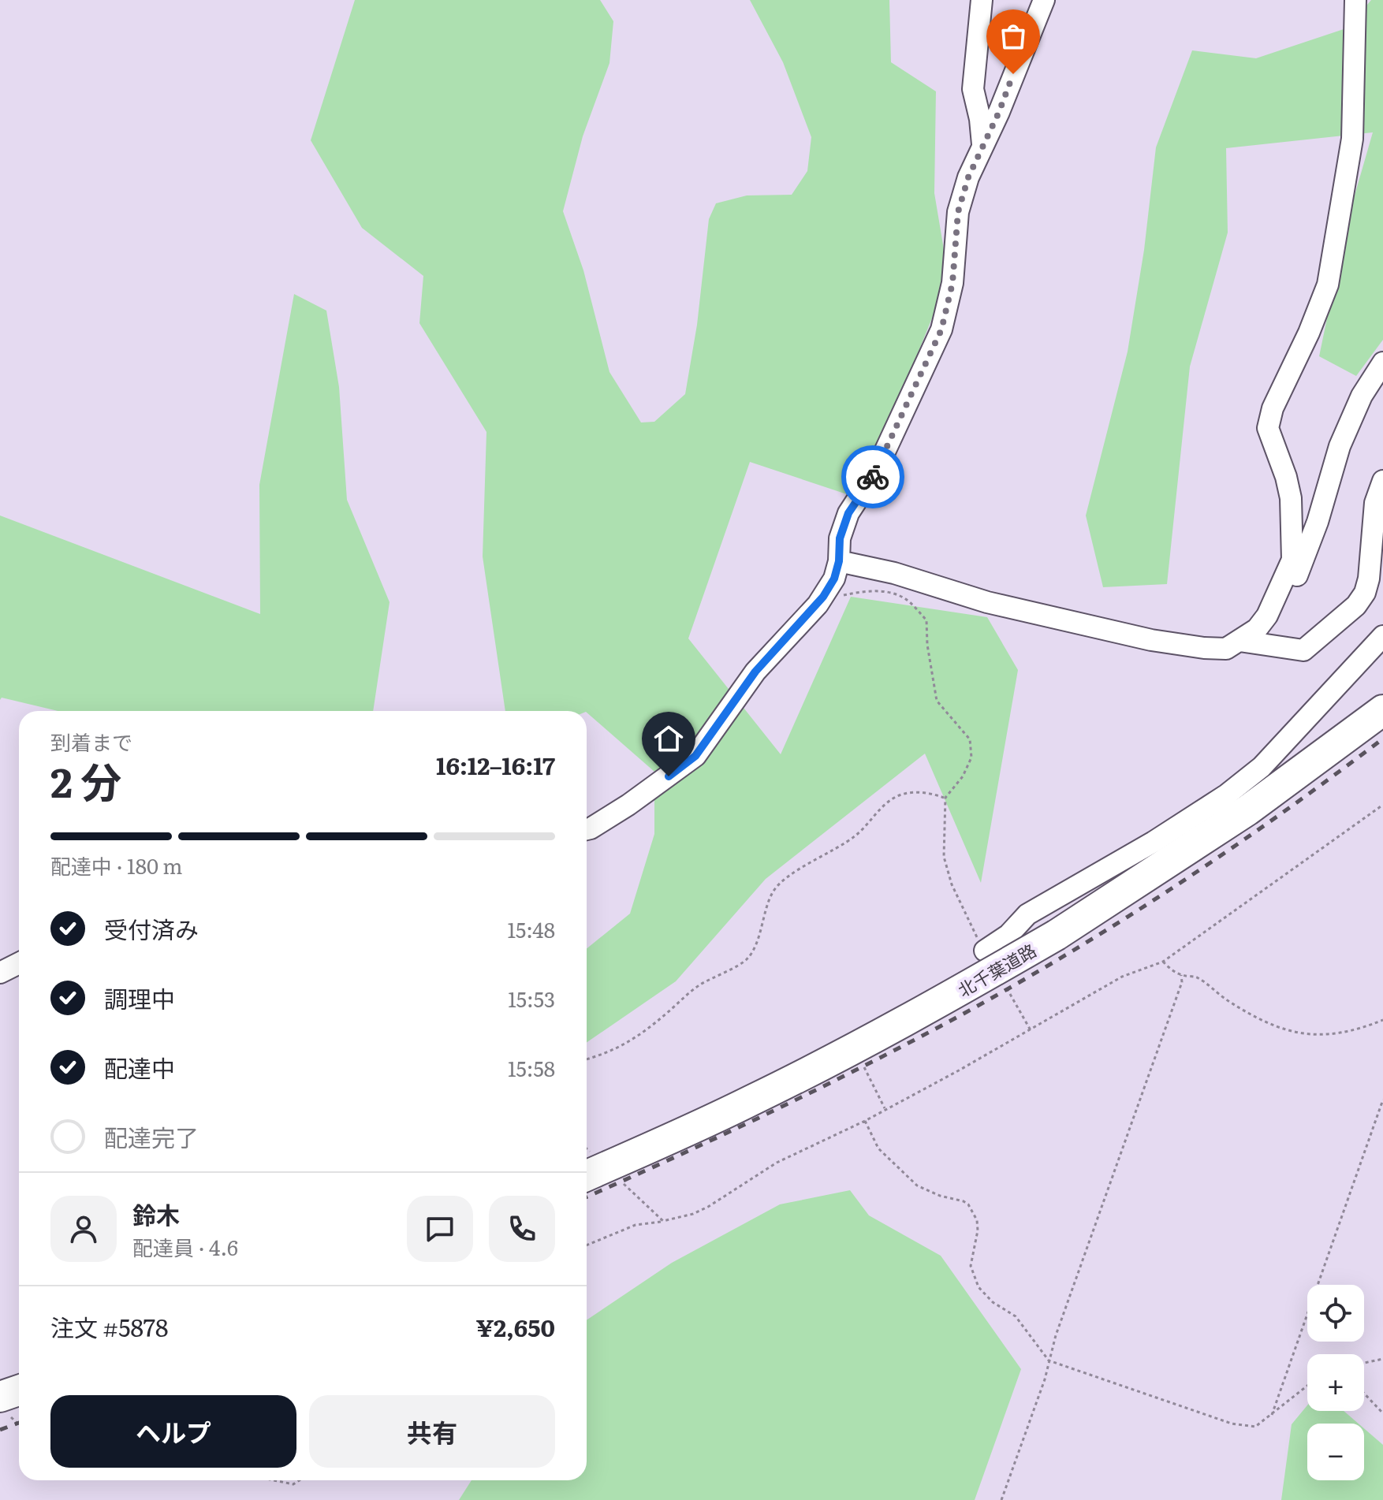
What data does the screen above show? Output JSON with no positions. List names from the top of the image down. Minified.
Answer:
{"streets":{"highway":["北千葉道路"]},"page":{"heading":["2 分","到着まで","16:12–16:17"],"panel":["鈴木","配達員 · 4.6","注文 #5878","¥2,650"],"bar":"配達中 · 180 m","list":[["受付済み","15:48"],["調理中","15:53"],["配達中","15:58"],"配達完了"],"map_buttons":["+","−"],"buttons":["ヘルプ","共有"]}}
